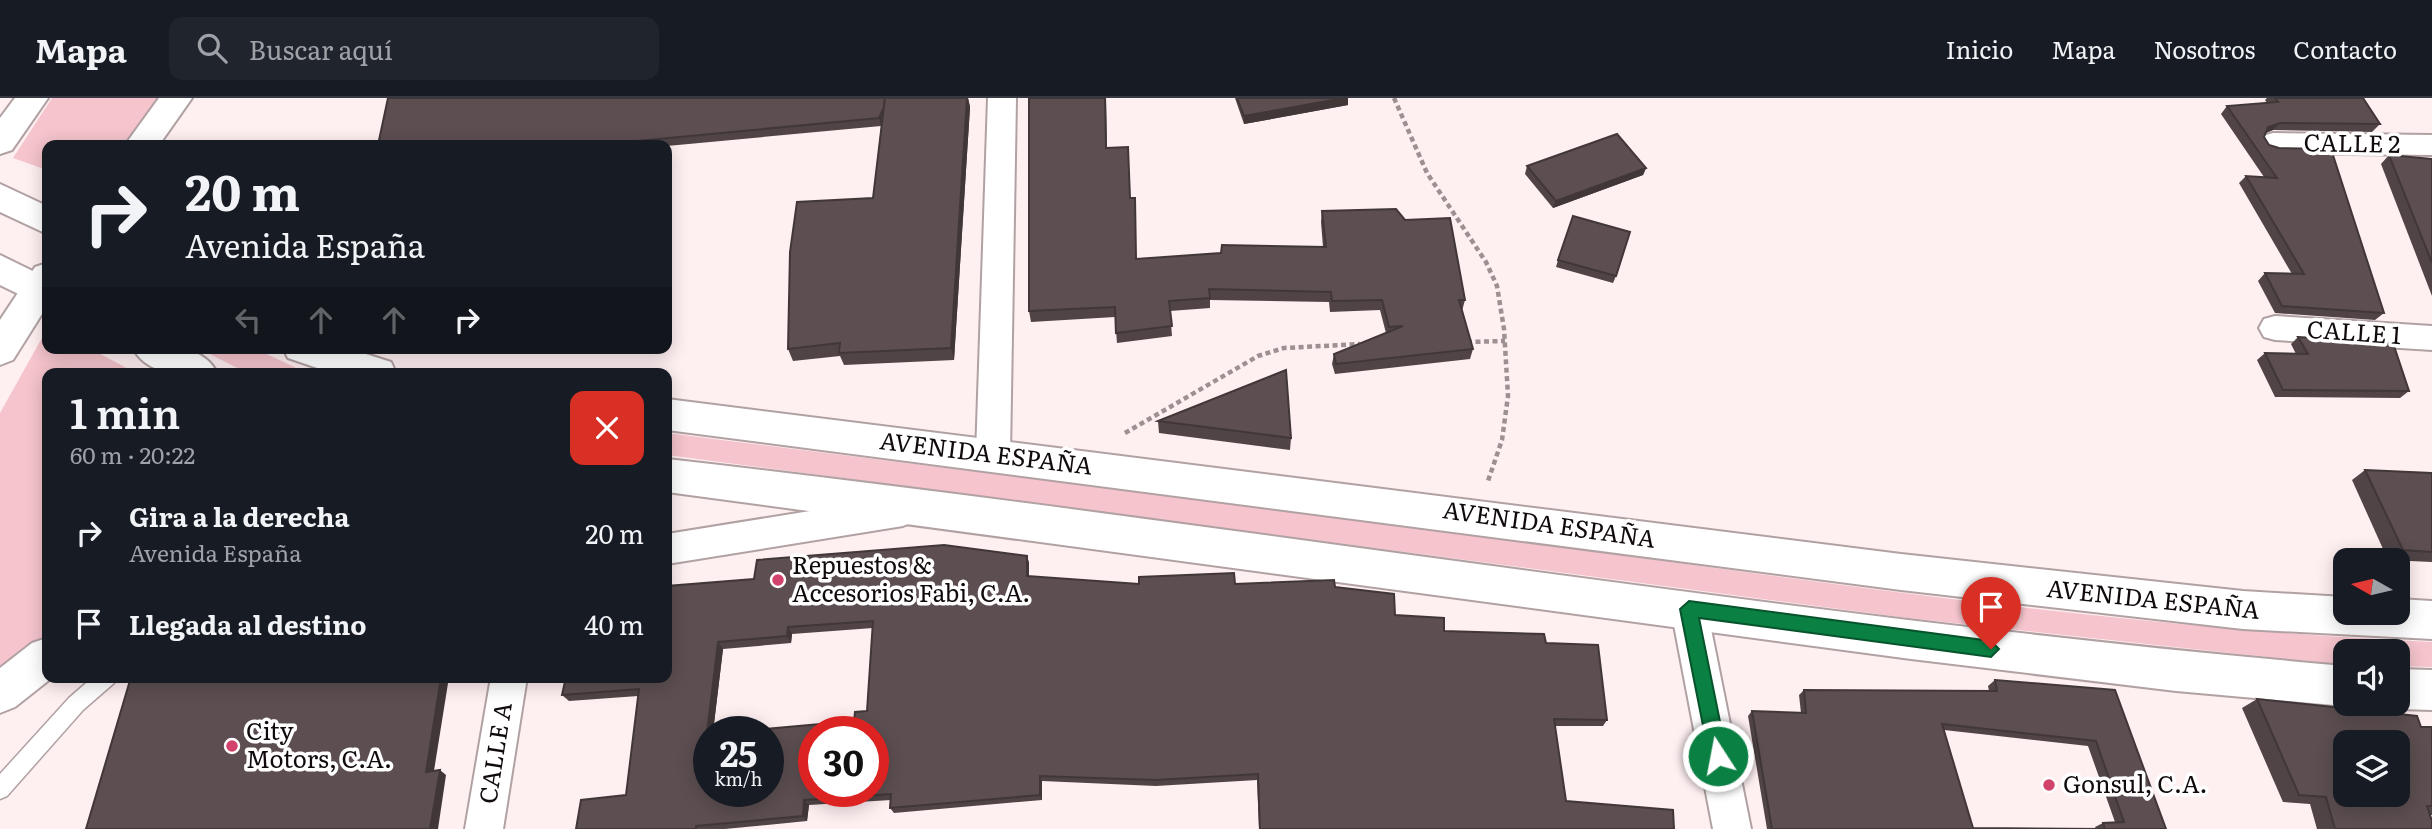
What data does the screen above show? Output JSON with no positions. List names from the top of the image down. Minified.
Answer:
{"streets":{"main road":["AVENIDA ESPAÑA"],"street":["CALLE 2","CALLE 1","CALLE A"]},"places":["Repuestos & Accesorios Fabi, C.A.","City Motors, C.A.","Gonsul, C.A."],"north":"left","page":{"header":"Mapa","search":"Buscar aquí","nav":["Inicio","Mapa","Nosotros","Contacto"],"turn":["20 m","Avenida España"],"heading":["1 min","60 m · 20:22"],"list":[{"name":"Gira a la derecha","note":"Avenida España","value":"20 m"},{"name":"Llegada al destino","value":"40 m"}],"speed":"25 km/h","limit":"30"}}
